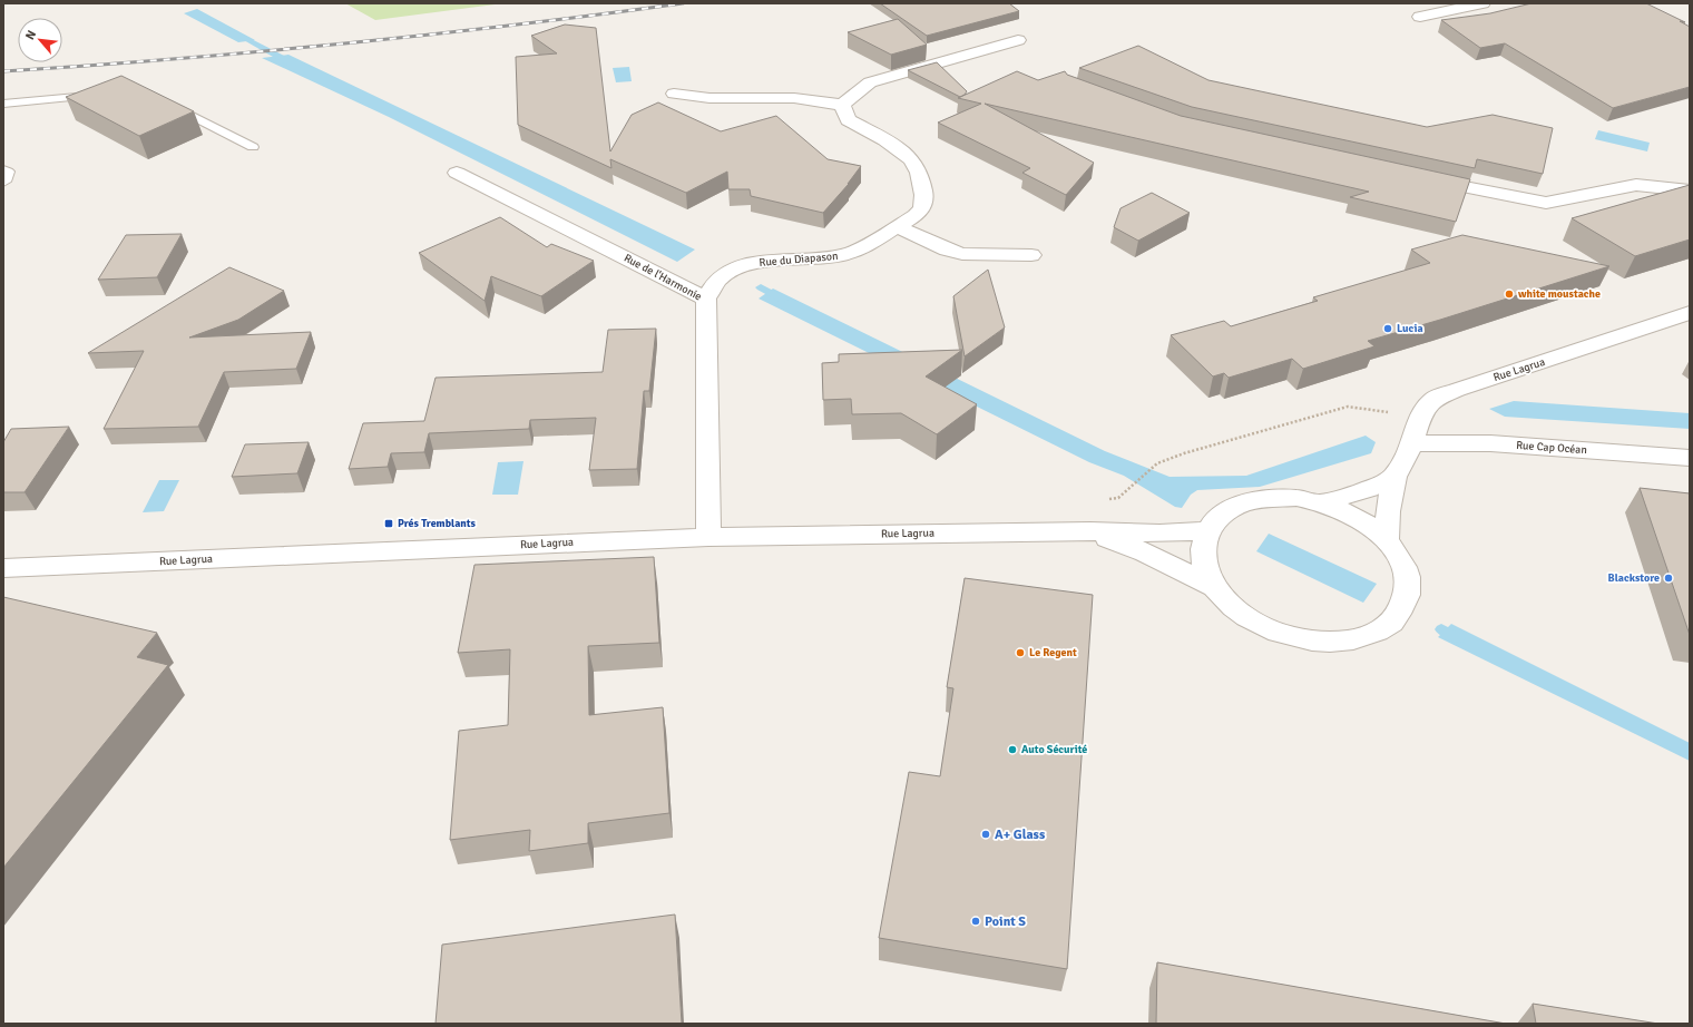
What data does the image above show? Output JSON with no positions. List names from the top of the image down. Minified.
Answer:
{"streets":{"street":["Rue du Diapason","Rue de l'Harmonie","Rue Lagrua","Rue Cap Océan"]},"crossings":[["Rue du Diapason","Rue de l'Harmonie"],["Rue de l'Harmonie","Rue Lagrua"],["Rue Lagrua","Rue Cap Océan"]],"places":{"other":["white moustache","Lucia","Blackstore","Le Regent","Auto Sécurité","A+ Glass","Point S"],"transit":["Prés Tremblants"]},"north":"top left"}
